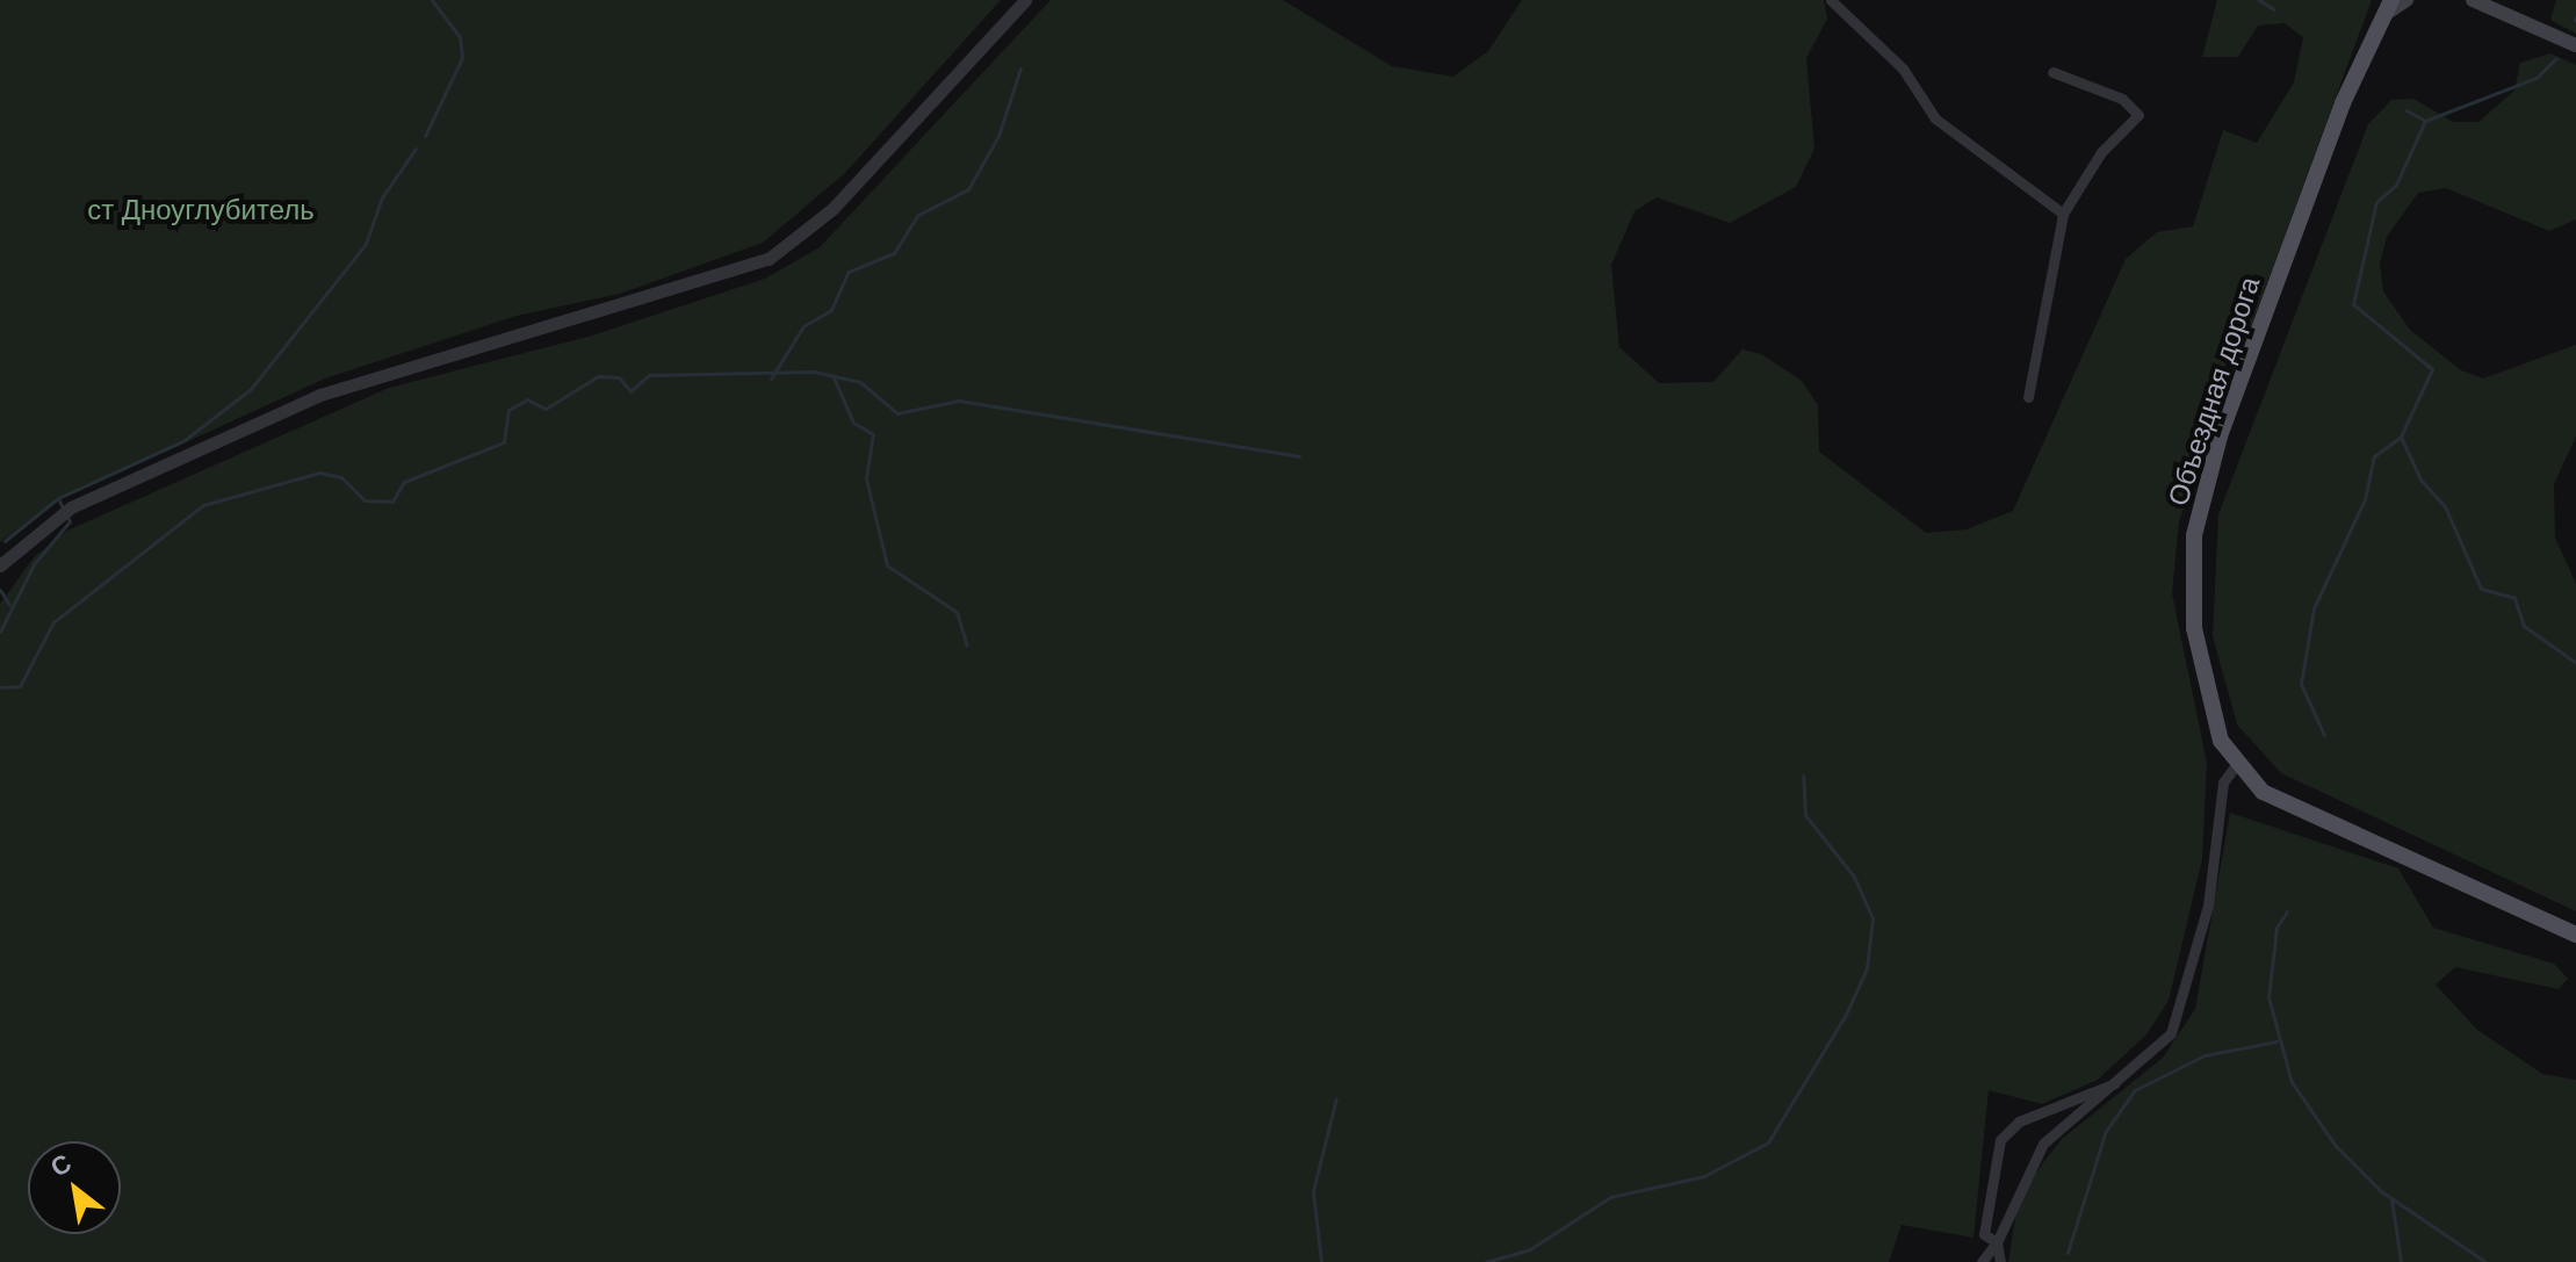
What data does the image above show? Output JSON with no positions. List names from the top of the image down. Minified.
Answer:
{"streets":{"main road":["Объездная дорога"]},"parks":["ст Дноуглубитель"],"north":"top left"}
